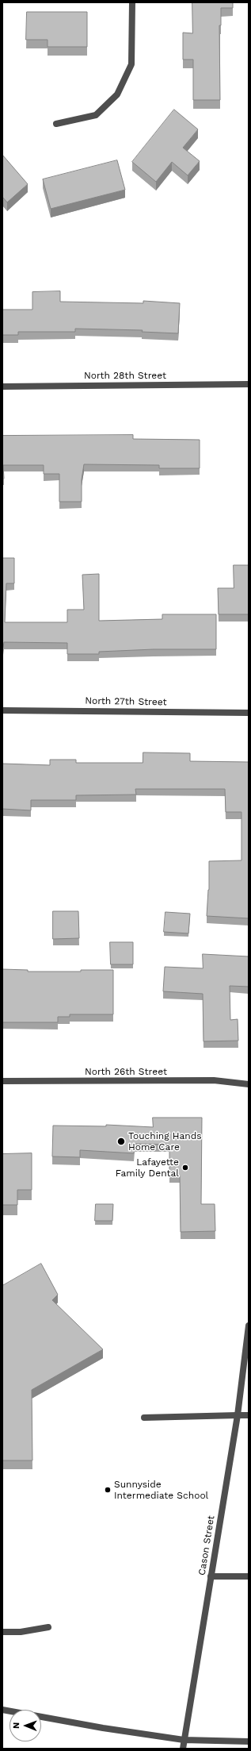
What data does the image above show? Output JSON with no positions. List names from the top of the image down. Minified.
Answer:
{"streets":{"street":["North 28th Street","North 27th Street","North 26th Street","Cason Street"]},"places":["Touching Hands Home Care","Lafayette Family Dental","Sunnyside Intermediate School"],"north":"left"}
